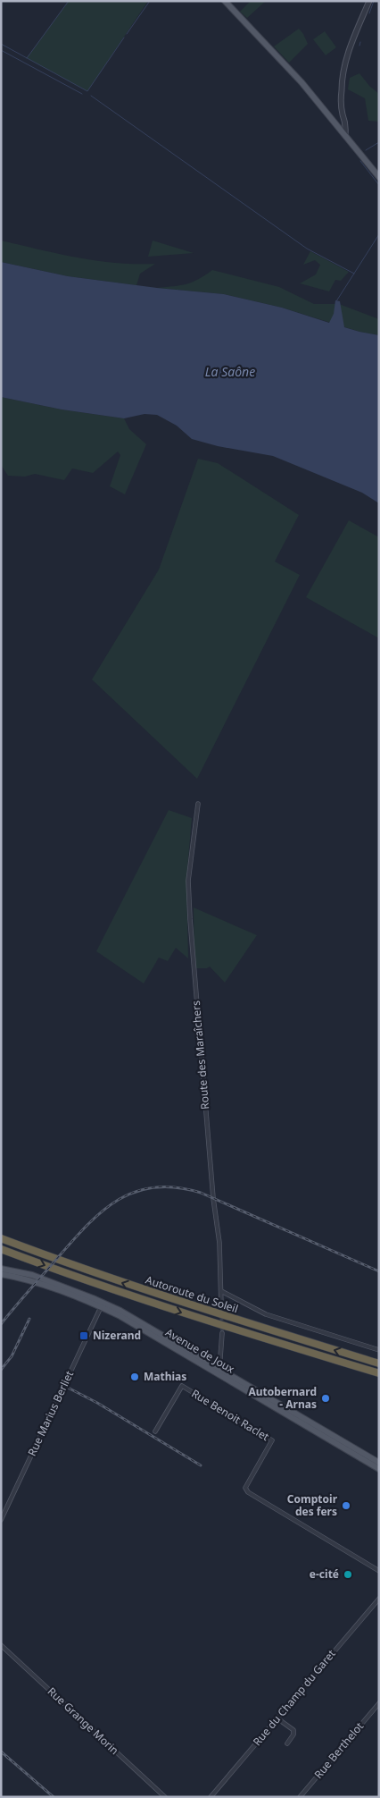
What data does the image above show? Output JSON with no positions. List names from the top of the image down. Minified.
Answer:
{"streets":{"highway":["Autoroute du Soleil"],"main road":["Avenue de Joux"],"street":["Route des Maraîchers","Rue Marius Berliet","Rue Benoit Raclet","Rue du Champ du Garet","Rue Grange Morin","Rue Berthelot"]},"crossings":[["Avenue de Joux","Rue Marius Berliet"]],"water":["La Saône"],"places":{"transit":["Nizerand"],"other":["Mathias","Autobernard - Arnas","Comptoir des fers","e-cité"]}}
